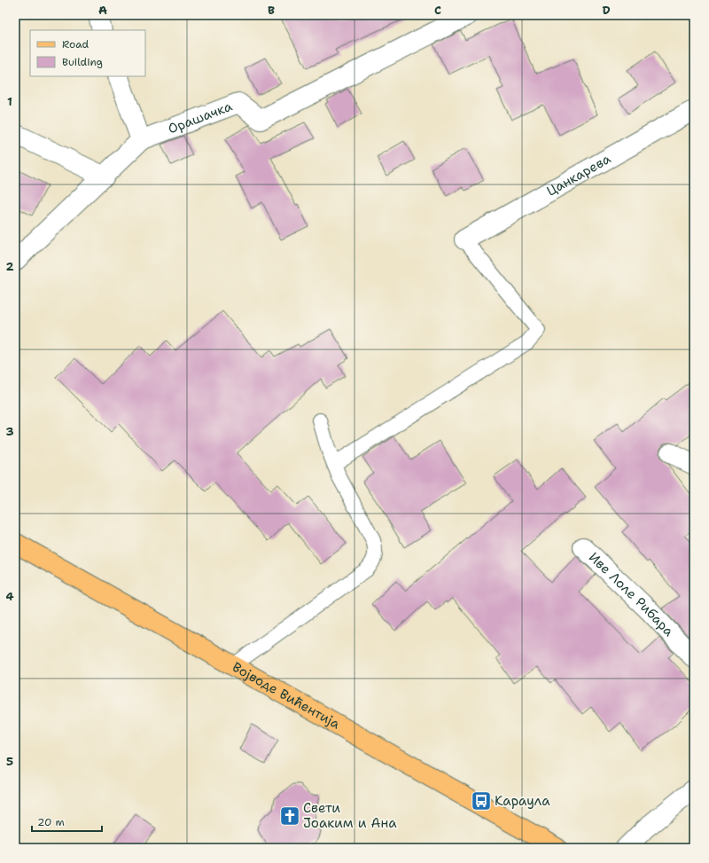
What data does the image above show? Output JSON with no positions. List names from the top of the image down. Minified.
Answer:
{"streets":{"main road":["Војводе Вићентија"],"street":["Орашачка","Цанкарева","Иве Лоле Рибара"]},"places":{"bus stop":["Караула"],"church":["Свети Јоаким и Ана"]},"legend":["Road","Building"],"scale_bar":"20 m","grid":{"columns":["A","B","C","D"],"rows":["1","2","3","4","5"]}}
